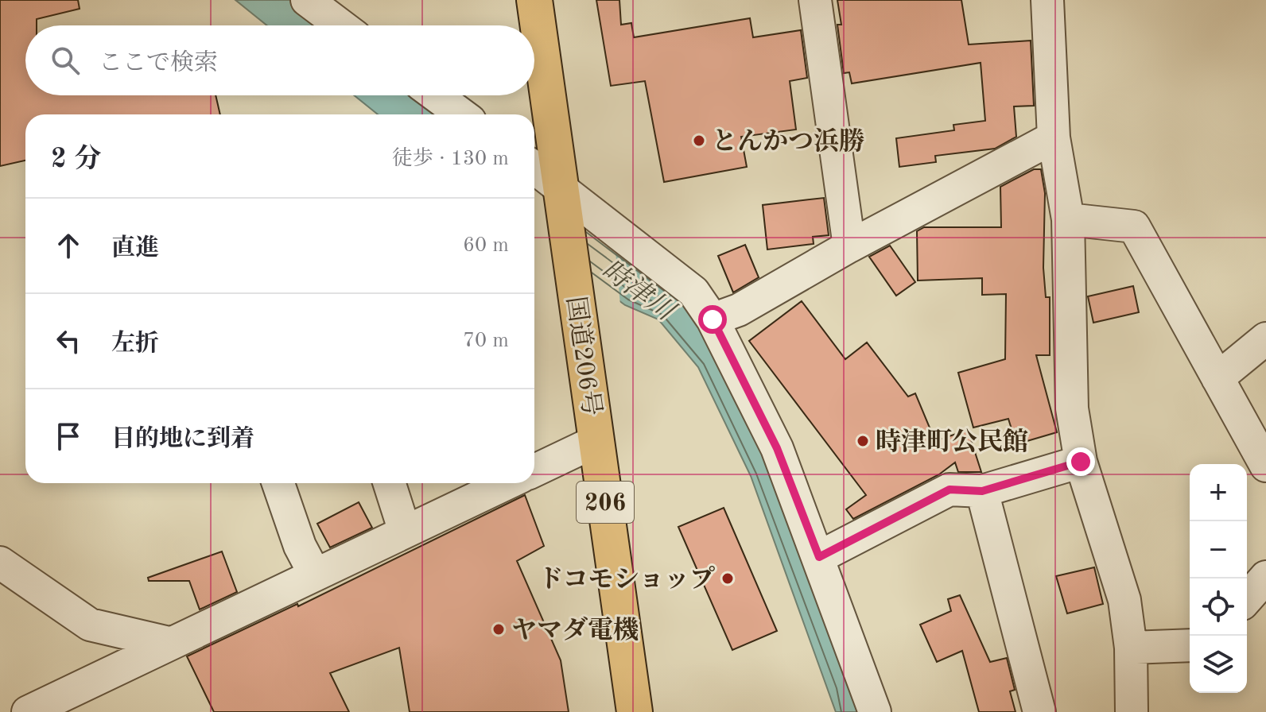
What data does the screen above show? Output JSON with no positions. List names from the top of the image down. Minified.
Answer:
{"streets":{"highway":["国道206号","206"]},"water":["時津川"],"places":["とんかつ浜勝","時津町公民館","ドコモショップ","ヤマダ電機"],"page":{"search":"ここで検索","heading":["2 分","徒歩 · 130 m"],"list":[["直進","60 m"],["左折","70 m"],"目的地に到着"],"map_buttons":["+","−"]}}
